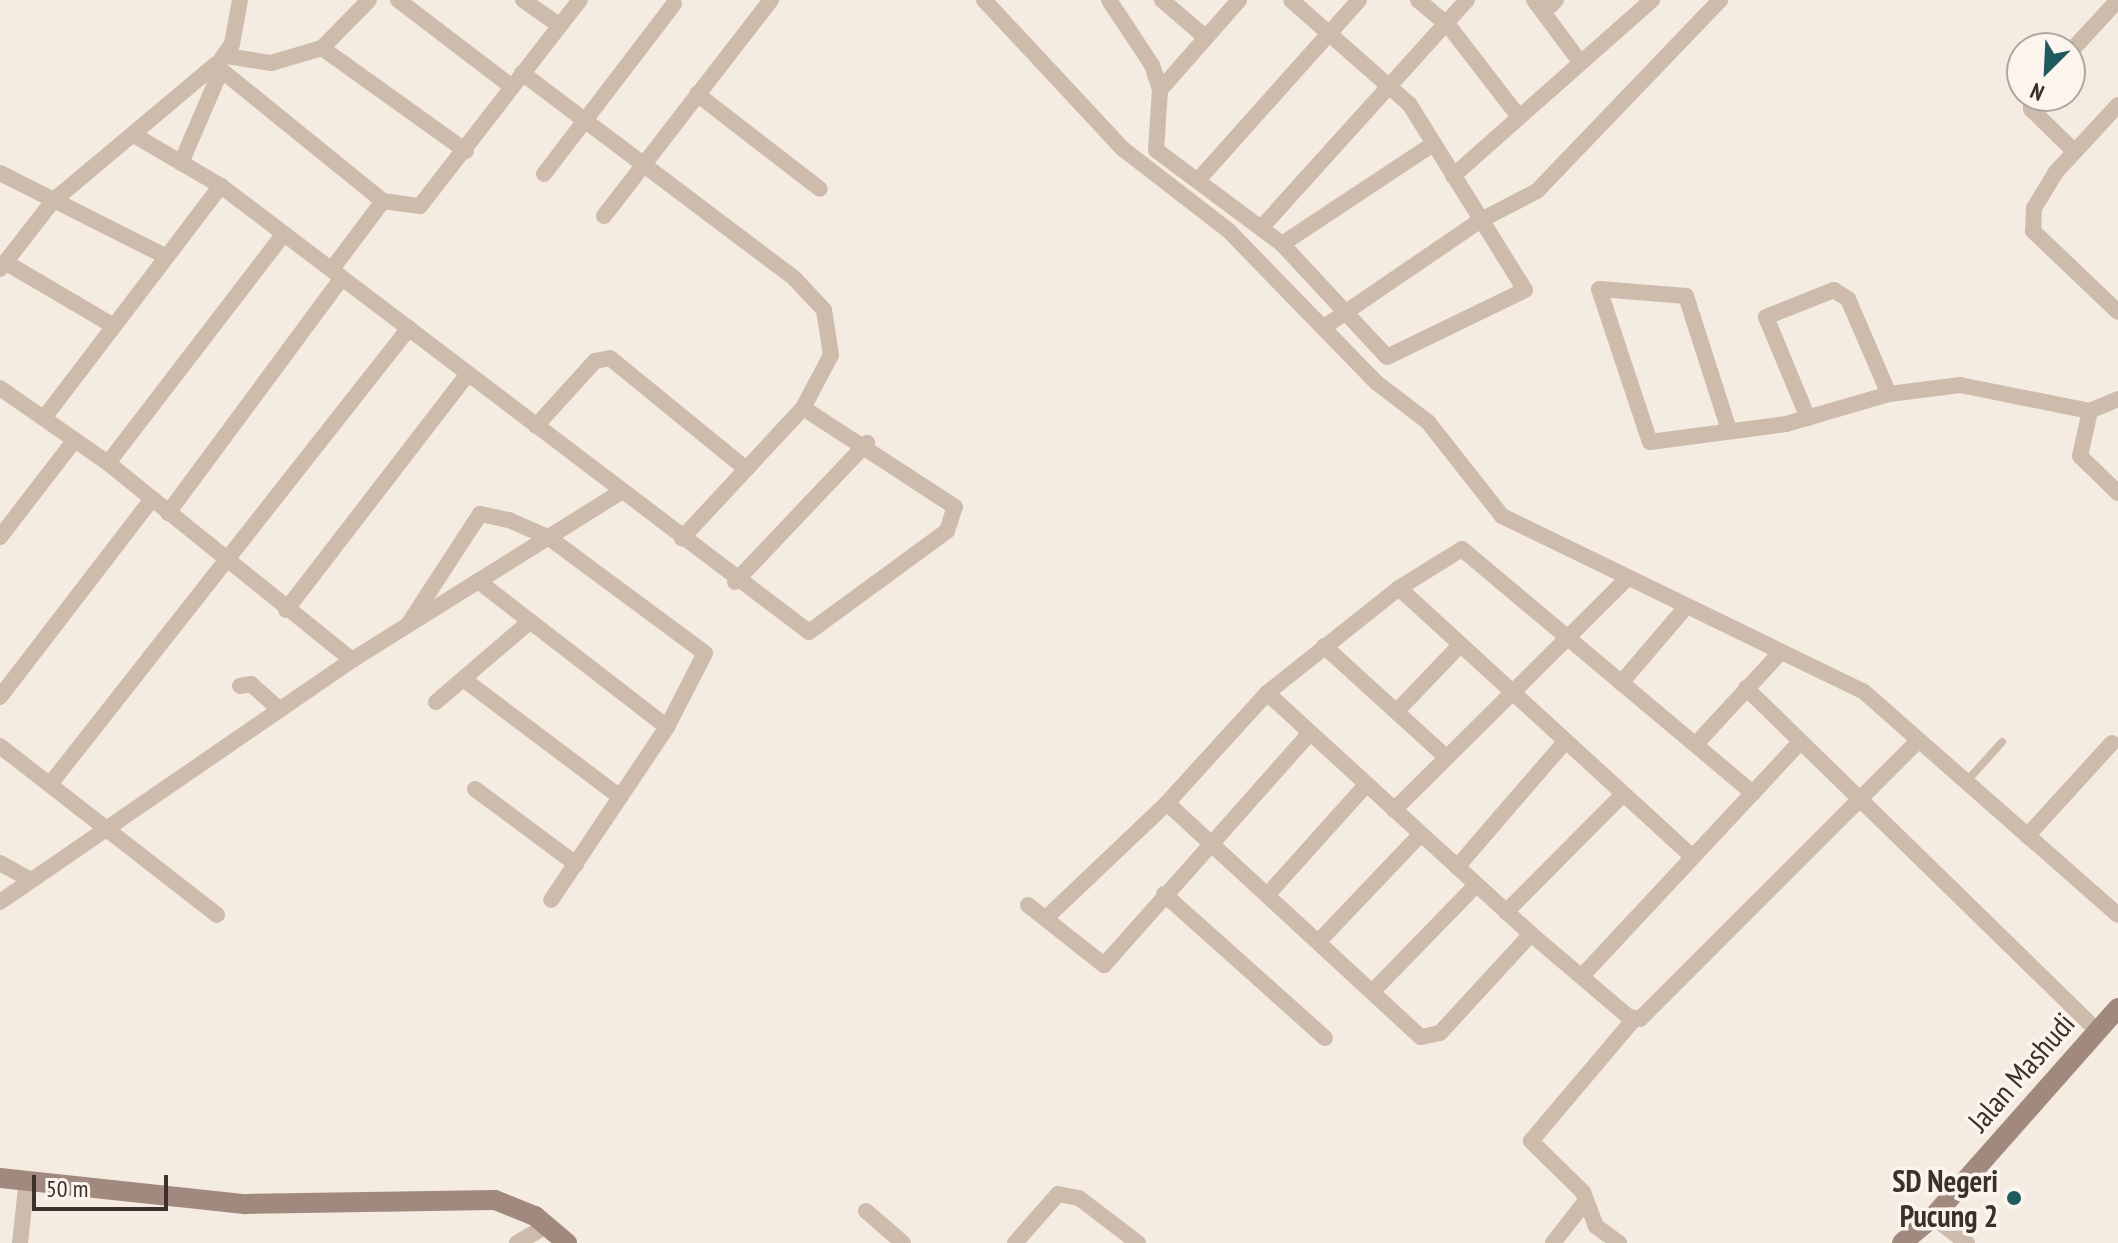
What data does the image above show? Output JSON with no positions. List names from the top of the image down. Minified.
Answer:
{"streets":{"street":["Jalan Mashudi"]},"places":["SD Negeri Pucung 2"],"scale_bar":"50 m","north":"bottom left"}
